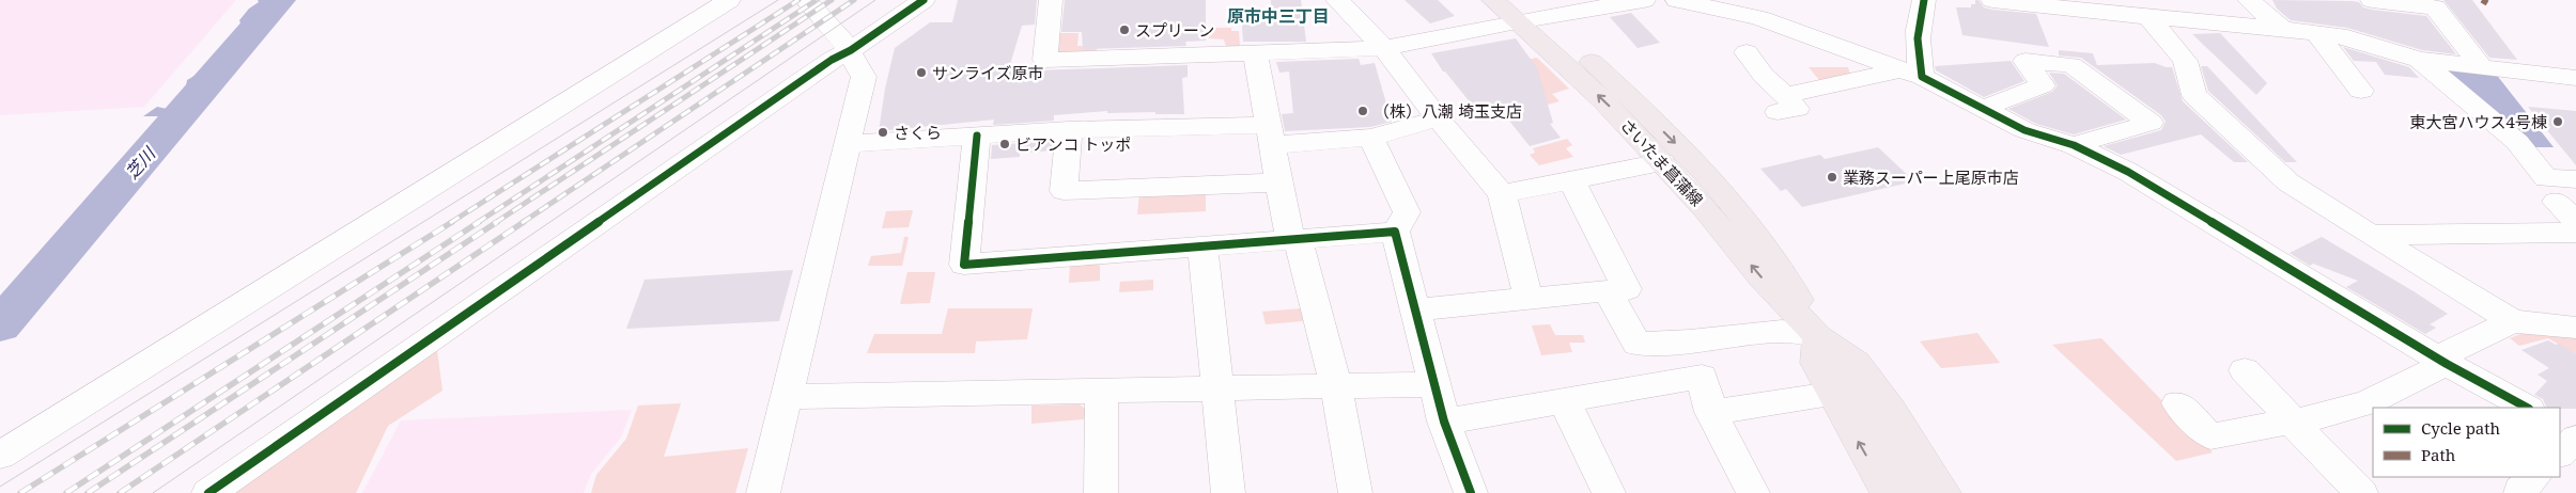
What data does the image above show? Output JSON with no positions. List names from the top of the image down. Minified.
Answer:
{"streets":{"main road":["さいたま菖蒲線"]},"districts":["原市中三丁目"],"water":["芝川"],"places":["スプリーン","サンライズ原市","（株）八潮 埼玉支店","東大宮ハウス4号棟","さくら","ビアンコ トッポ","業務スーパー上尾原市店"],"legend":["Cycle path","Path"]}
